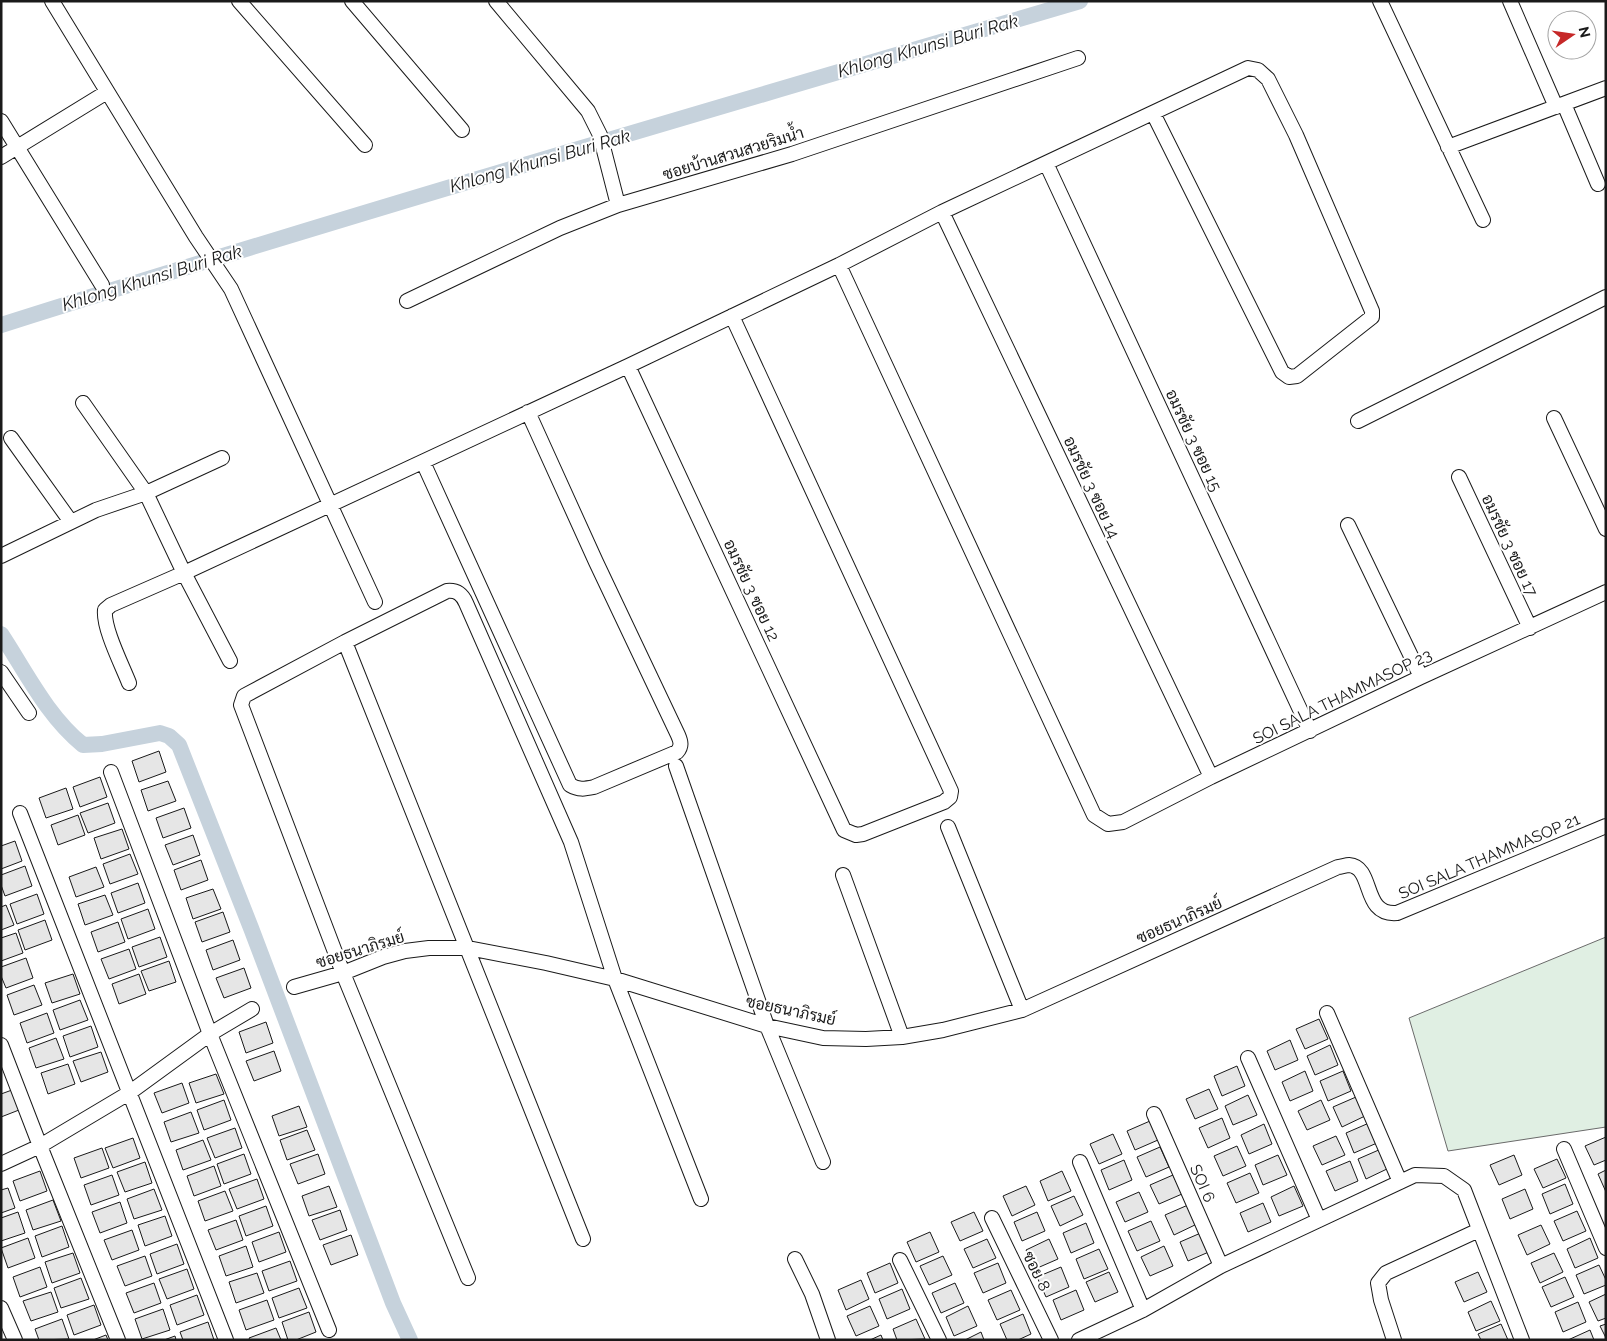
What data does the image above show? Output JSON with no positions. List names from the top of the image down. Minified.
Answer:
{"streets":{"street":["ซอยบ้านสวนสวยริมน้ำ","อมรชัย 3 ซอย 15","อมรชัย 3 ซอย 14","อมรชัย 3 ซอย 17","อมรชัย 3 ซอย 12","SOI SALA THAMMASOP 23","SOI SALA THAMMASOP 21","ซอยธนาภิรมย์","SOI 6","ซอย 8"]},"crossings":[["อมรชัย 3 ซอย 15","SOI SALA THAMMASOP 23"],["อมรชัย 3 ซอย 14","SOI SALA THAMMASOP 23"],["อมรชัย 3 ซอย 17","SOI SALA THAMMASOP 23"],["SOI SALA THAMMASOP 21","ซอยธนาภิรมย์"]],"water":["Khlong Khunsi Buri Rak"],"north":"right"}
